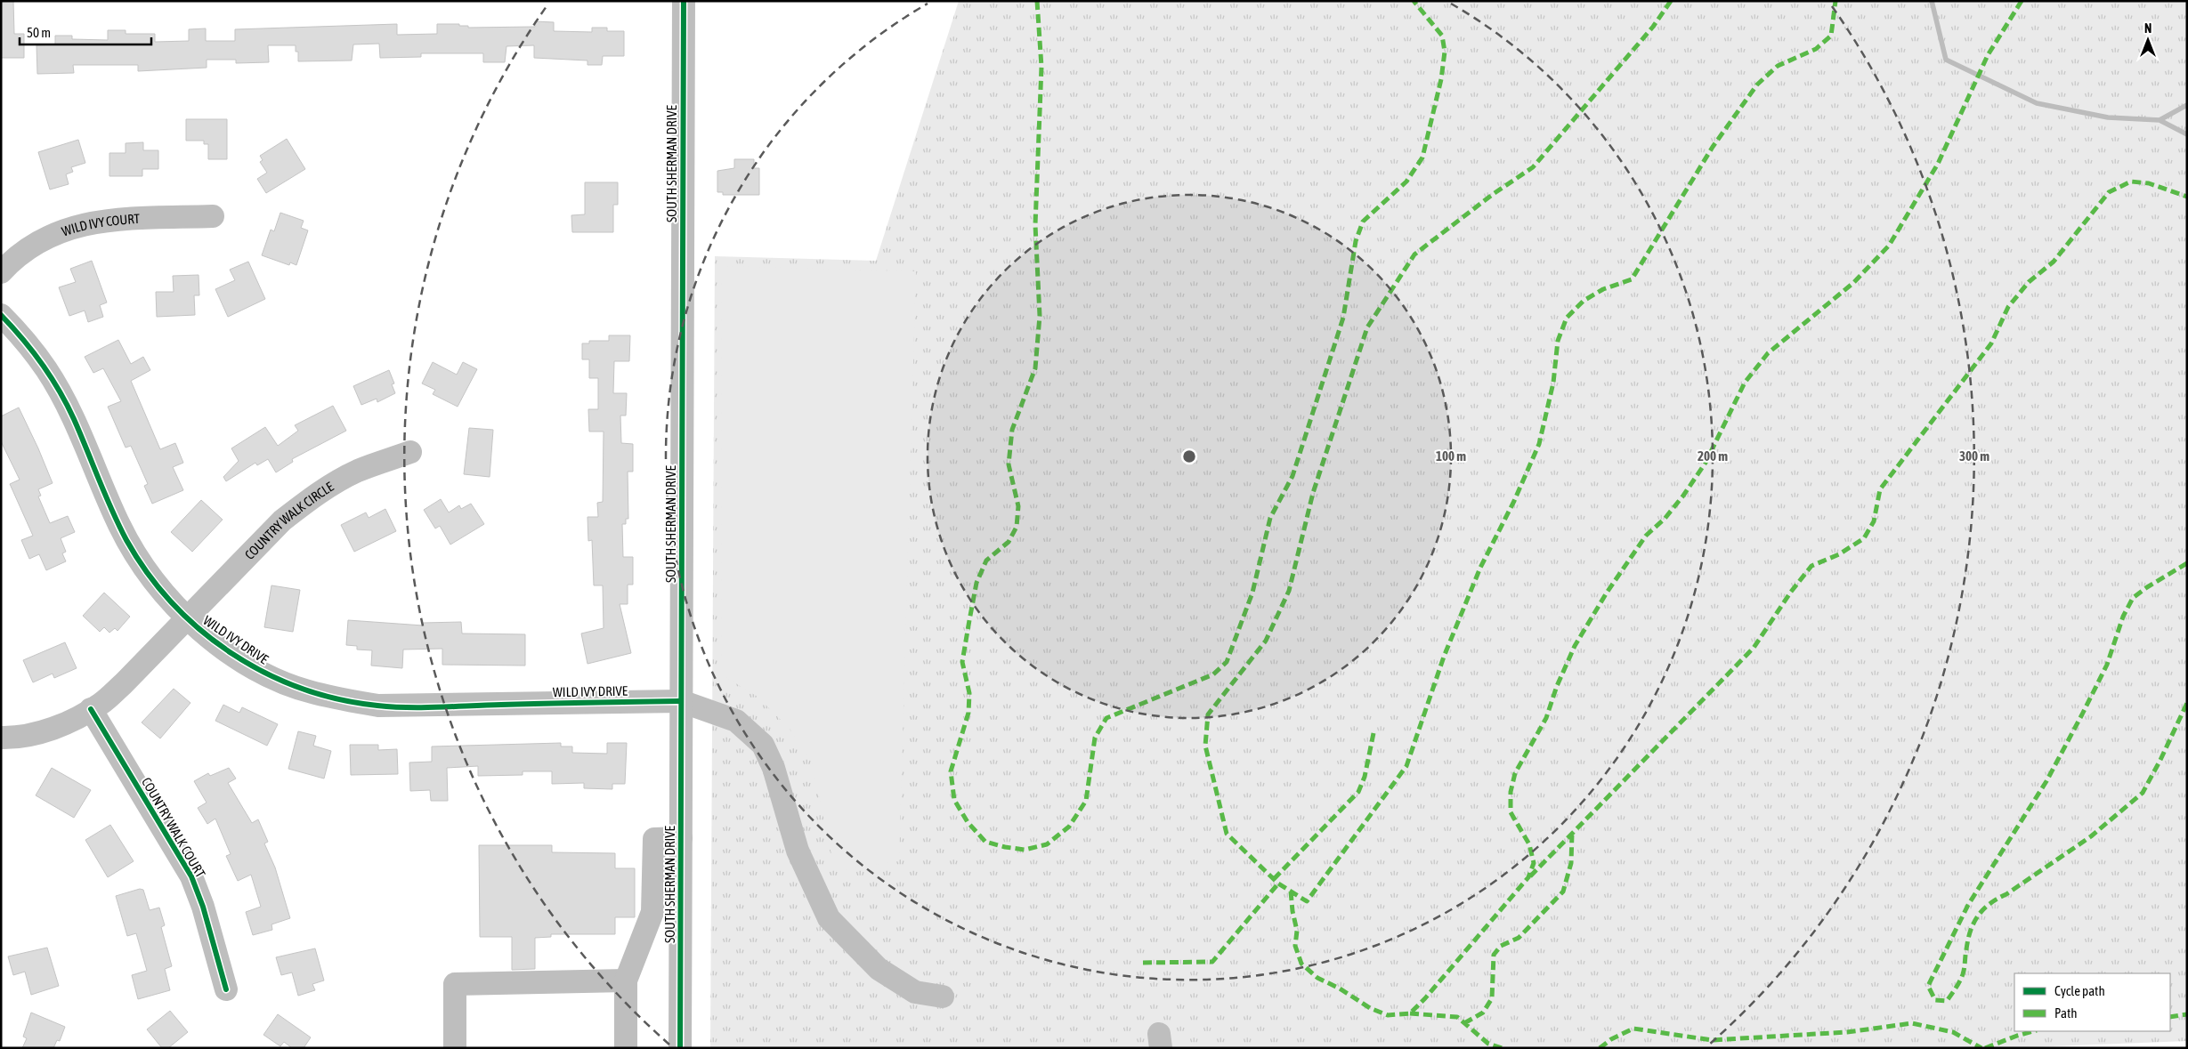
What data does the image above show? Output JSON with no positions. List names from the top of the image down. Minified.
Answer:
{"streets":{"street":["SOUTH SHERMAN DRIVE","WILD IVY COURT","COUNTRY WALK CIRCLE","WILD IVY DRIVE","COUNTRY WALK COURT"]},"crossings":[["SOUTH SHERMAN DRIVE","WILD IVY DRIVE"],["COUNTRY WALK CIRCLE","WILD IVY DRIVE"],["COUNTRY WALK CIRCLE","COUNTRY WALK COURT"]],"legend":["Cycle path","Path"],"scale_bar":"50 m","north":"top","rings":["100 m","200 m","300 m"]}
